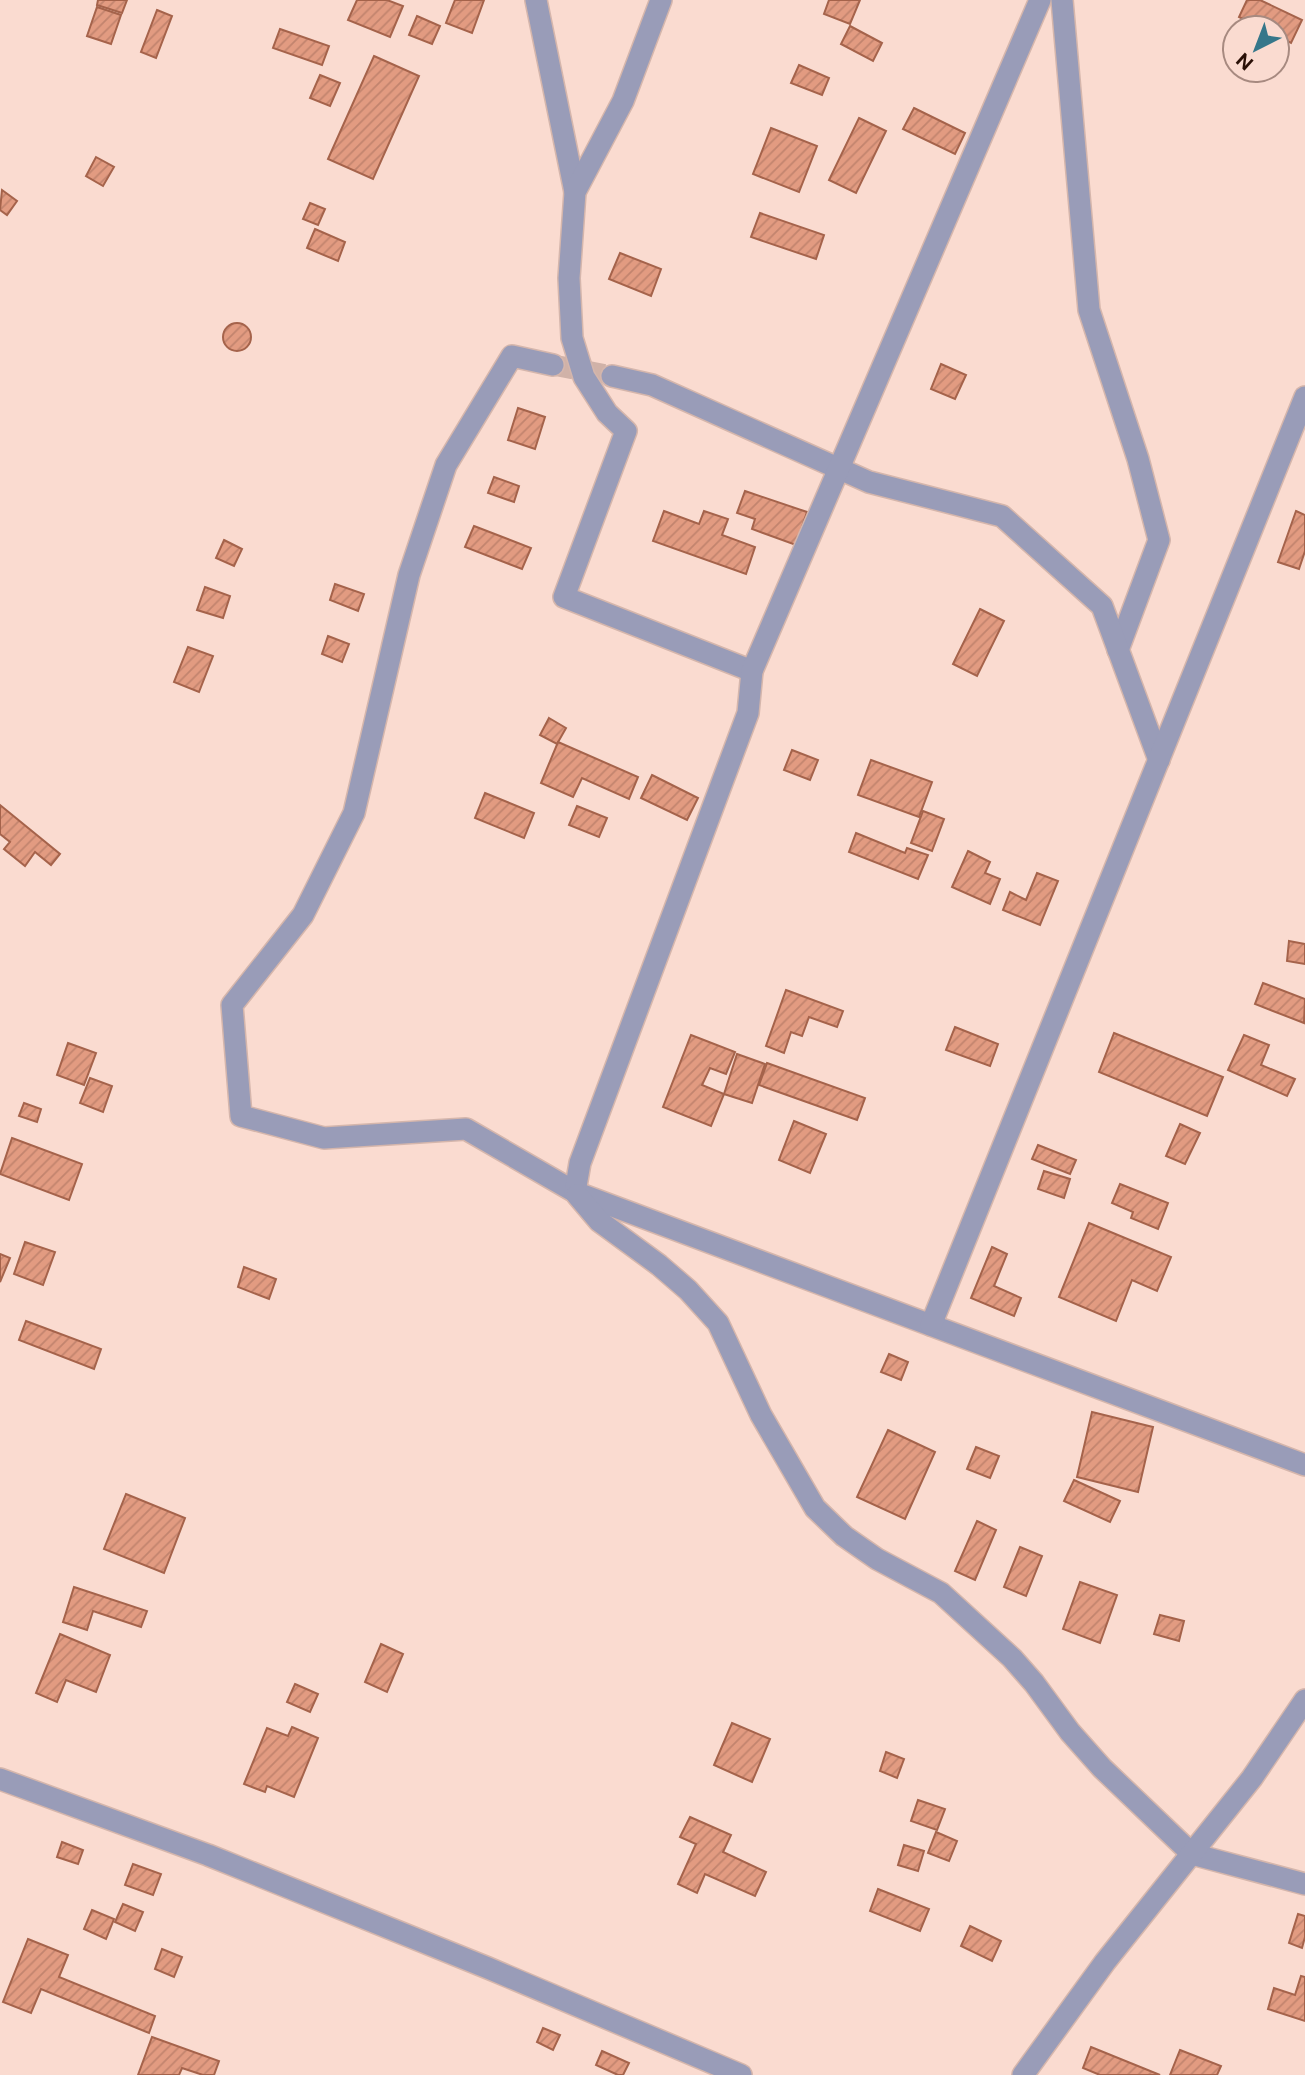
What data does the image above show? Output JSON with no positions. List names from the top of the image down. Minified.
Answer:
{"north":"bottom left"}
